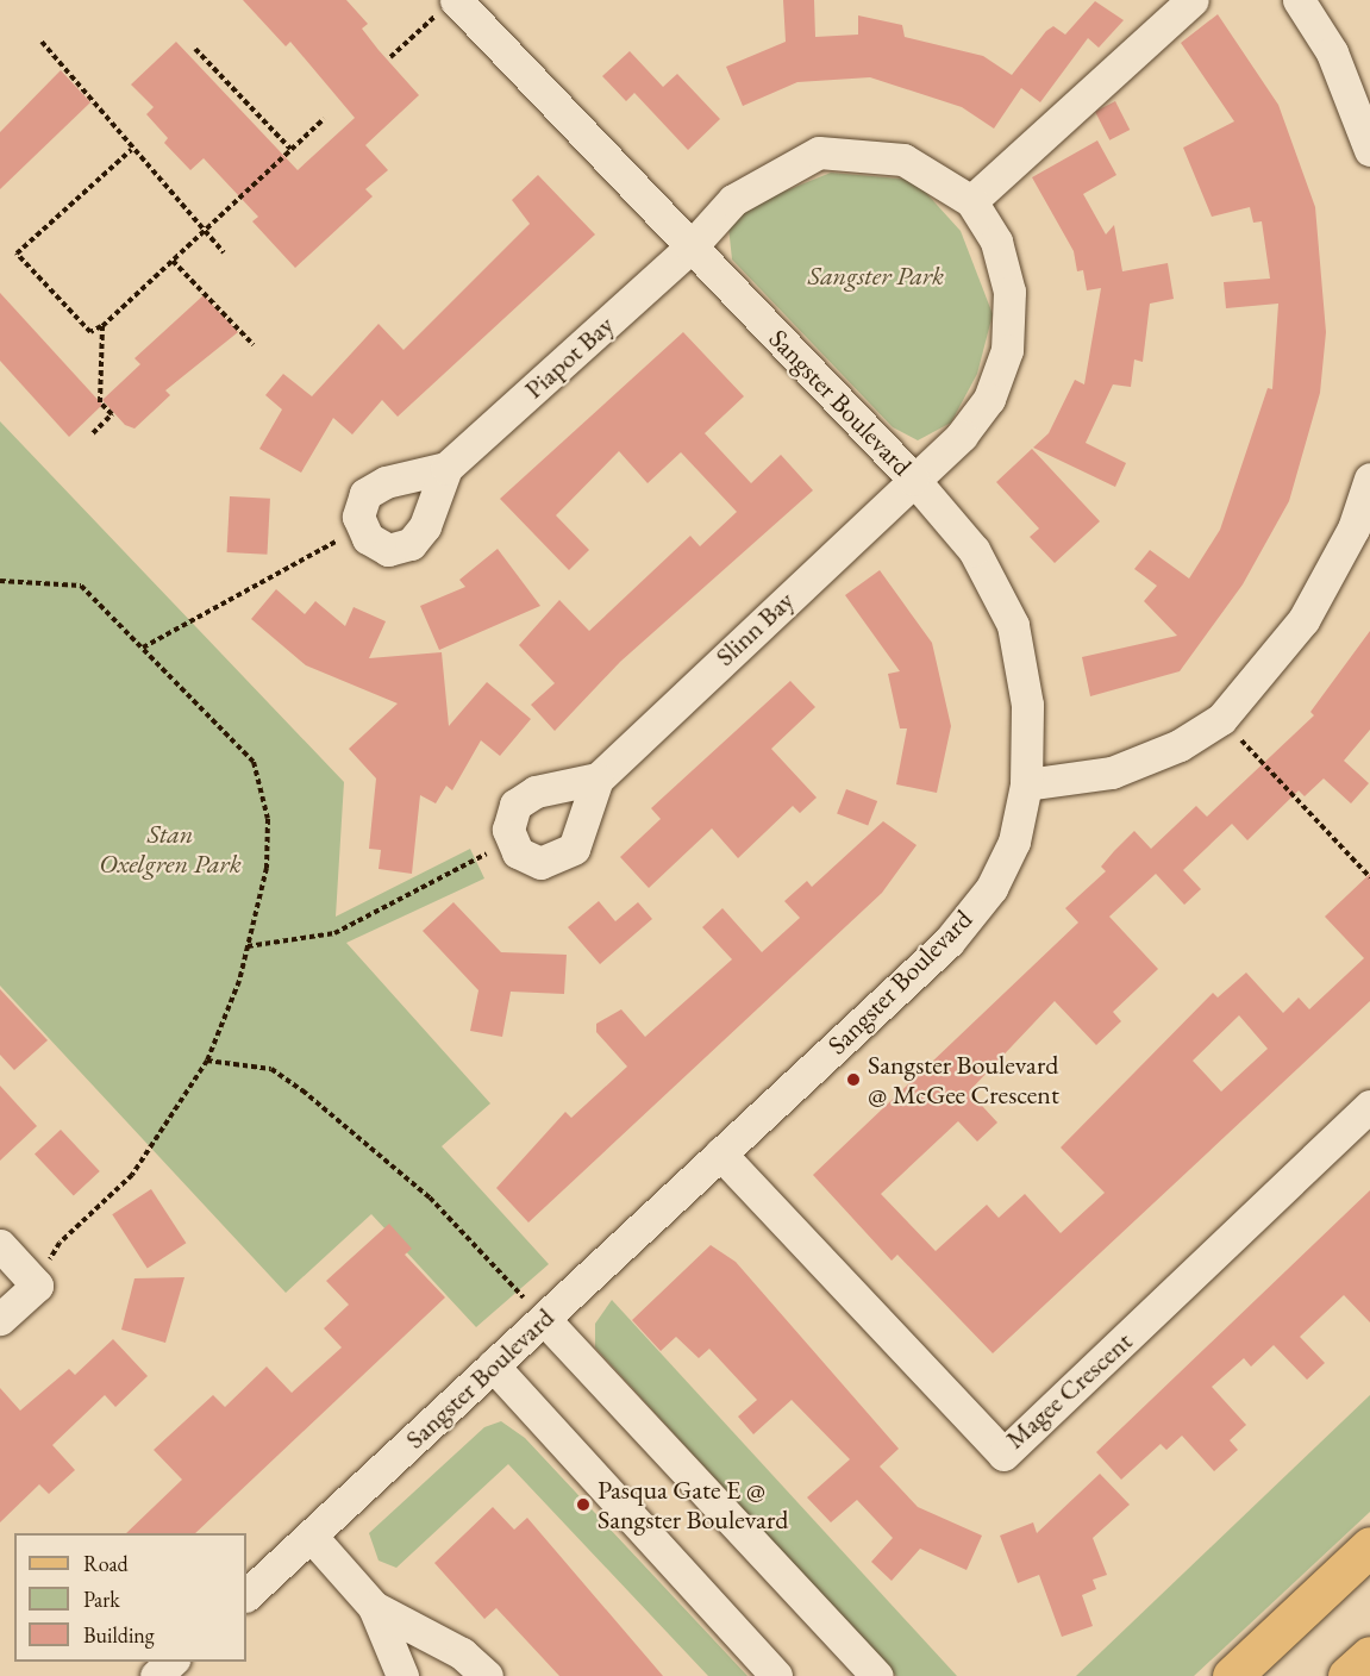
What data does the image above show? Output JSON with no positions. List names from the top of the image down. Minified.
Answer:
{"streets":{"street":["Piapot Bay","Sangster Boulevard","Slinn Bay","Magee Crescent"]},"crossings":[["Piapot Bay","Sangster Boulevard"],["Piapot Bay","Slinn Bay"],["Sangster Boulevard","Slinn Bay"],["Sangster Boulevard","Magee Crescent"]],"parks":["Sangster Park","Stan Oxelgren Park"],"places":["Sangster Boulevard @ McGee Crescent","Pasqua Gate E @ Sangster Boulevard"],"legend":["Road","Park","Building"]}
